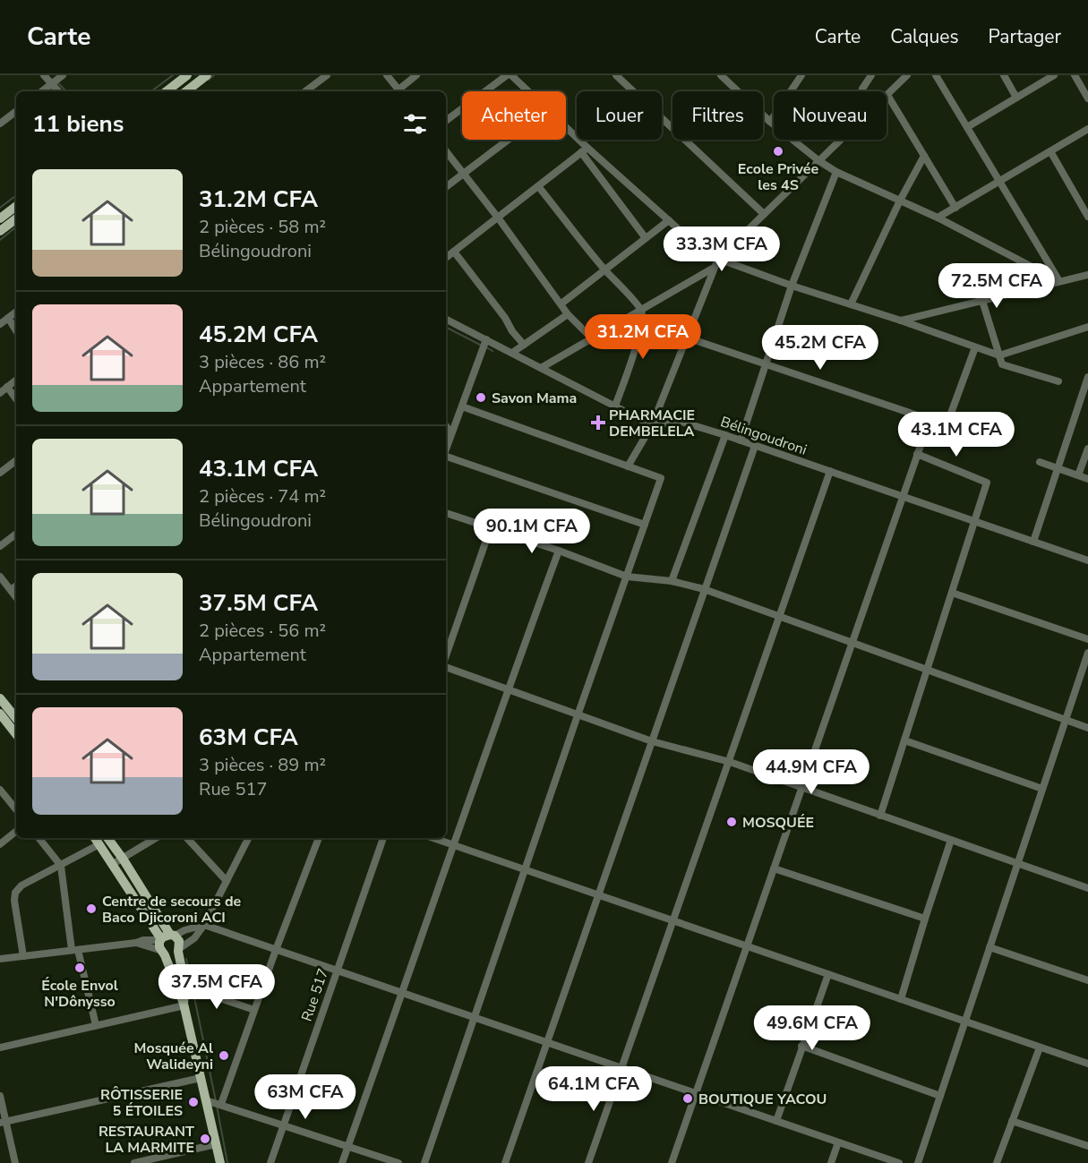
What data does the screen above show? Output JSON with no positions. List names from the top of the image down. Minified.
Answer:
{"streets":{"street":["Bélingoudroni","Rue 517"]},"places":{"other":["Ecole Privée les 4S","Savon Mama","MOSQUÉE","Centre de secours de Baco Djicoroni ACI","École Envol N'Dônysso","Mosquée Al Walideyni","BOUTIQUE YACOU","RÔTISSERIE 5 ÉTOILES","RESTAURANT LA MARMITE"],"health":["PHARMACIE DEMBELELA"]},"page":{"header":"Carte","nav":["Carte","Calques","Partager"],"chip":["Acheter","Louer","Filtres","Nouveau"],"heading":"11 biens","list":[{"name":"31.2M CFA","note":"2 pièces · 58 m² · Bélingoudroni"},{"name":"45.2M CFA","note":"3 pièces · 86 m² · Appartement"},{"name":"43.1M CFA","note":"2 pièces · 74 m² · Bélingoudroni"},{"name":"37.5M CFA","note":"2 pièces · 56 m² · Appartement"},{"name":"63M CFA","note":"3 pièces · 89 m² · Rue 517"}],"price":["33.3M CFA","72.5M CFA","31.2M CFA","45.2M CFA","43.1M CFA","90.1M CFA","44.9M CFA","37.5M CFA","49.6M CFA","64.1M CFA","63M CFA"]}}
